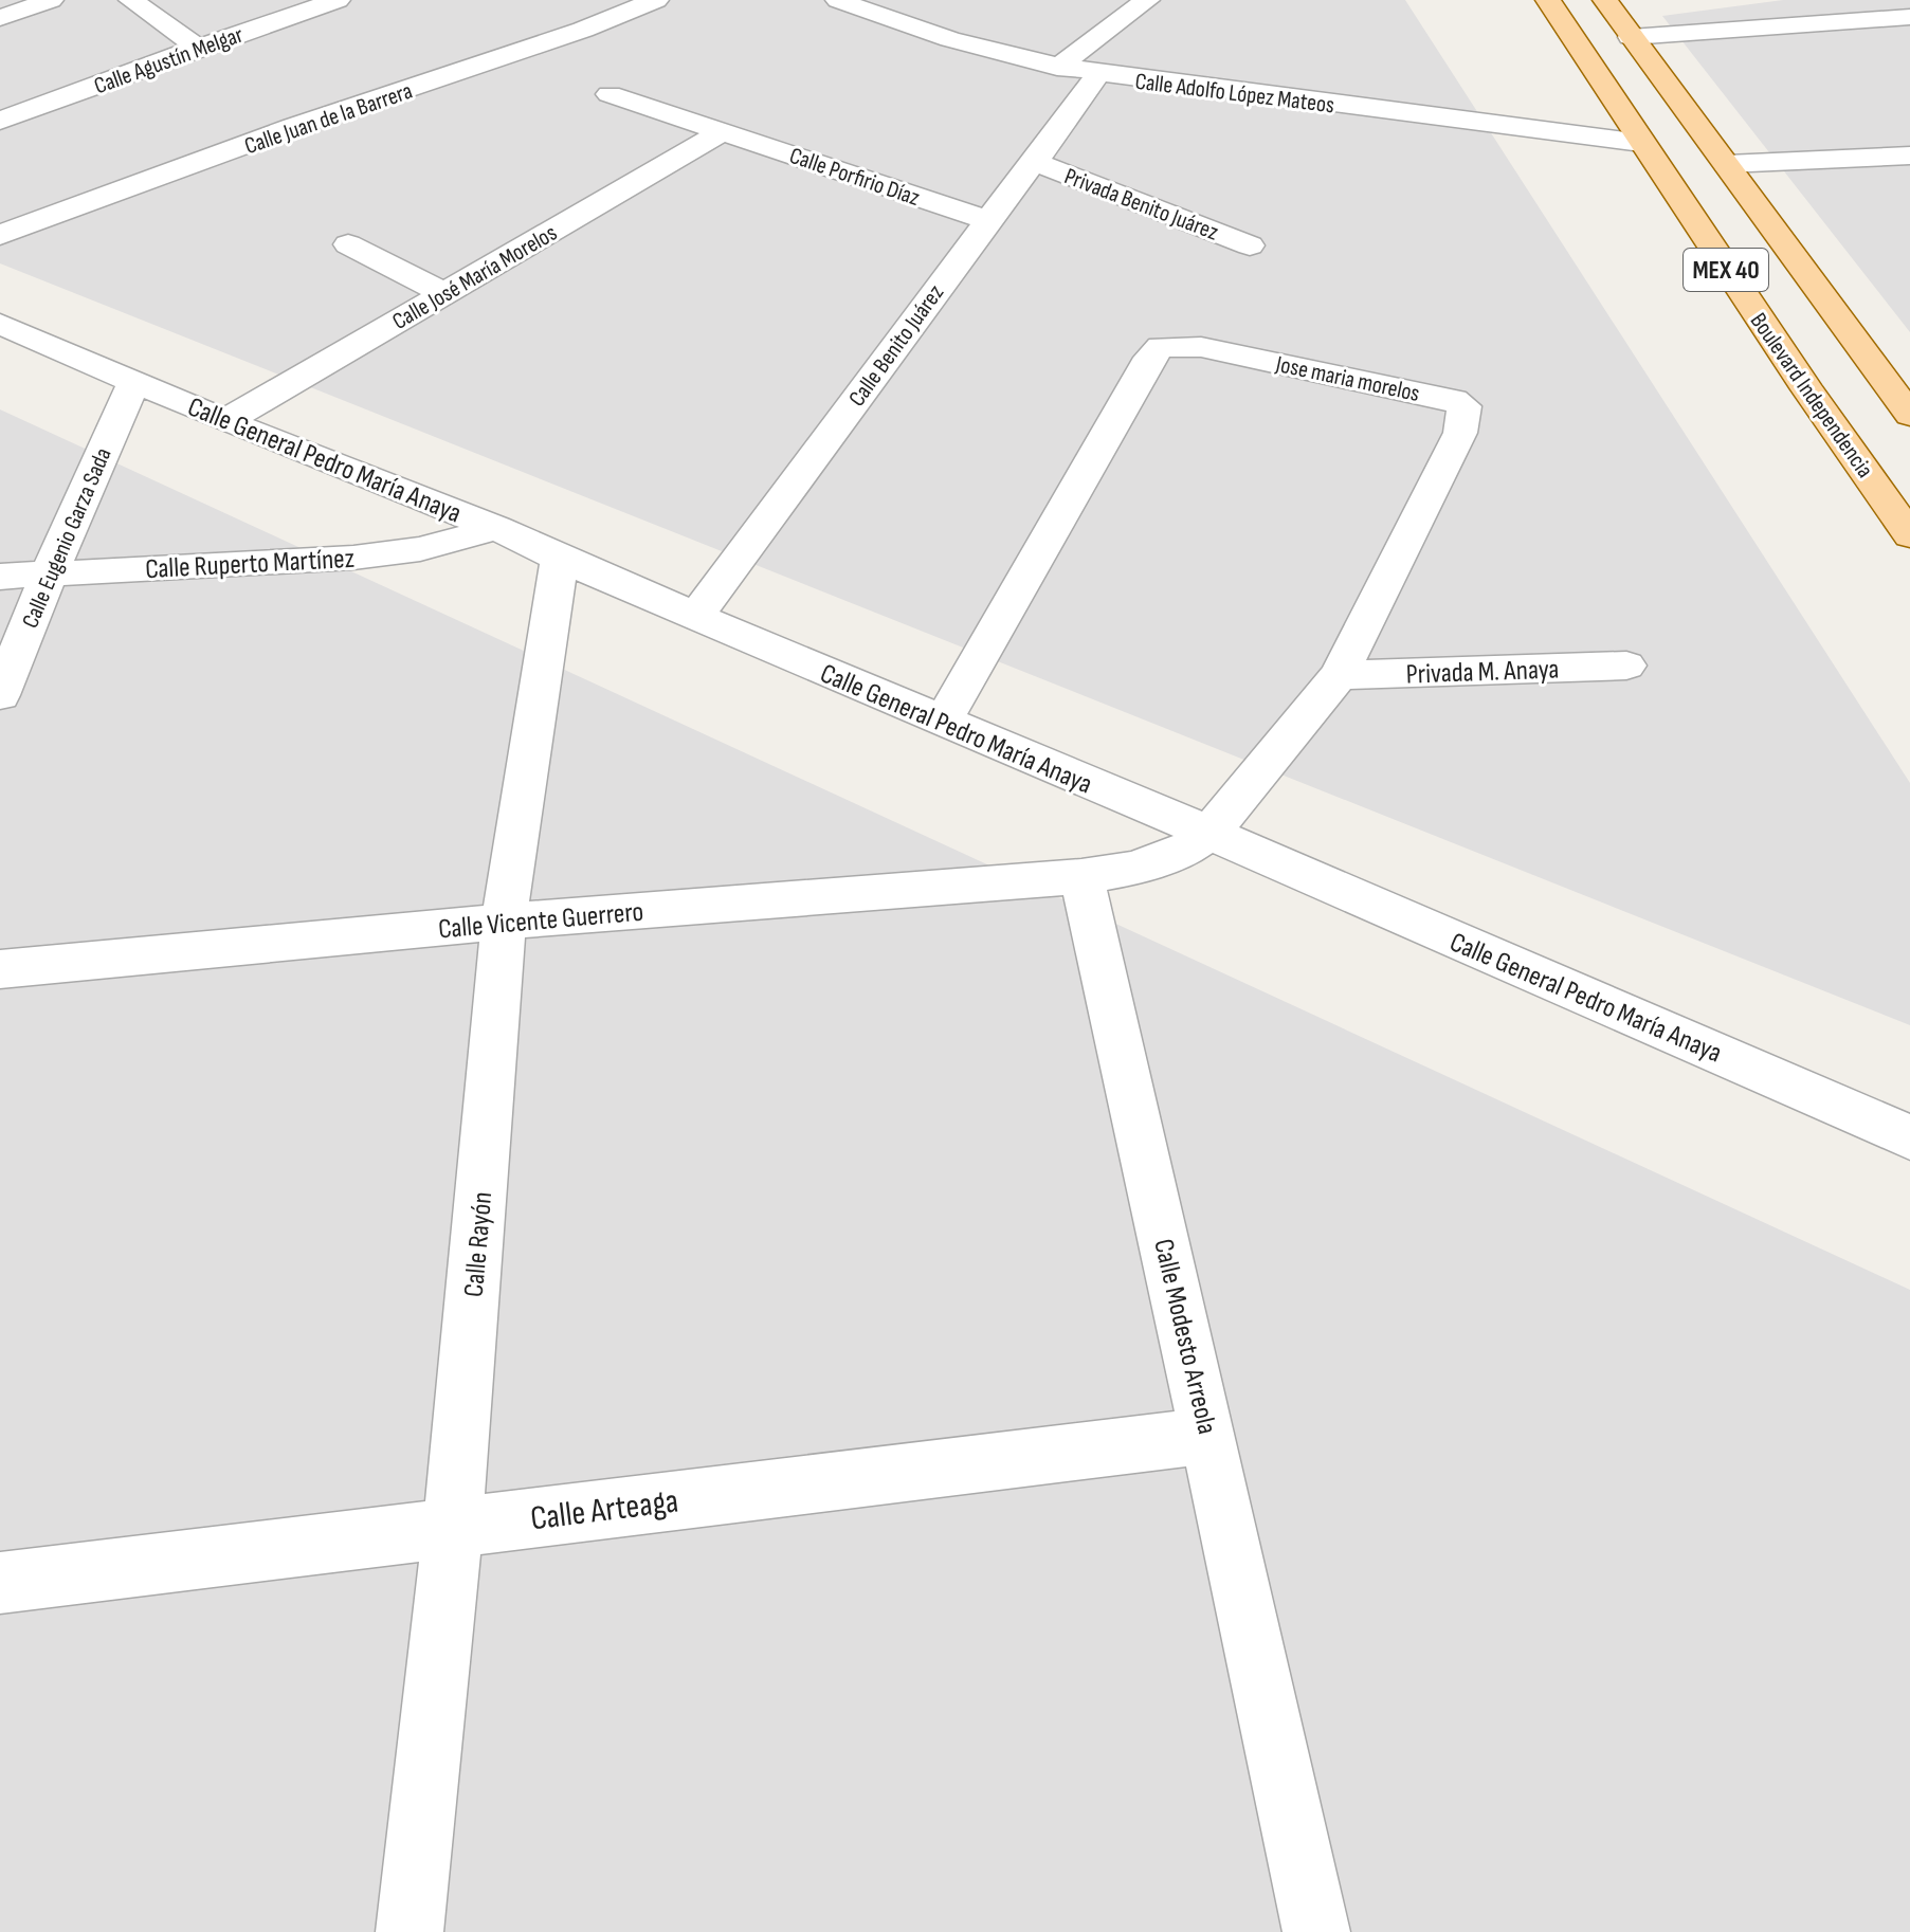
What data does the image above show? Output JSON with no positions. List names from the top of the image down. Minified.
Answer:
{"streets":{"main road":["MEX 40","Boulevard Independencia"],"street":["Calle Agustín Melgar","Calle Adolfo López Mateos","Calle Juan de la Barrera","Calle Porfirio Díaz","Privada Benito Juárez","Calle José María Morelos","Calle Benito Juárez","Jose maria morelos","Calle General Pedro María Anaya","Calle Eugenio Garza Sada","Calle Ruperto Martínez","Privada M. Anaya","Calle Vicente Guerrero","Calle Rayón","Calle Modesto Arreola","Calle Arteaga"]},"crossings":[["Calle Adolfo López Mateos","Calle Benito Juárez"],["Calle Adolfo López Mateos","Boulevard Independencia"],["Calle Porfirio Díaz","Calle José María Morelos"],["Calle Porfirio Díaz","Calle Benito Juárez"],["Privada Benito Juárez","Calle Benito Juárez"],["Calle José María Morelos","Calle General Pedro María Anaya"],["Calle Benito Juárez","Calle General Pedro María Anaya"],["Jose maria morelos","Calle General Pedro María Anaya"],["Jose maria morelos","Privada M. Anaya"],["Calle General Pedro María Anaya","Calle Eugenio Garza Sada"],["Calle General Pedro María Anaya","Calle Ruperto Martínez"],["Calle General Pedro María Anaya","Calle Rayón"],["Calle Eugenio Garza Sada","Calle Ruperto Martínez"],["Calle Vicente Guerrero","Calle Rayón"],["Calle Vicente Guerrero","Calle Modesto Arreola"],["Calle Rayón","Calle Arteaga"],["Calle Modesto Arreola","Calle Arteaga"]]}
